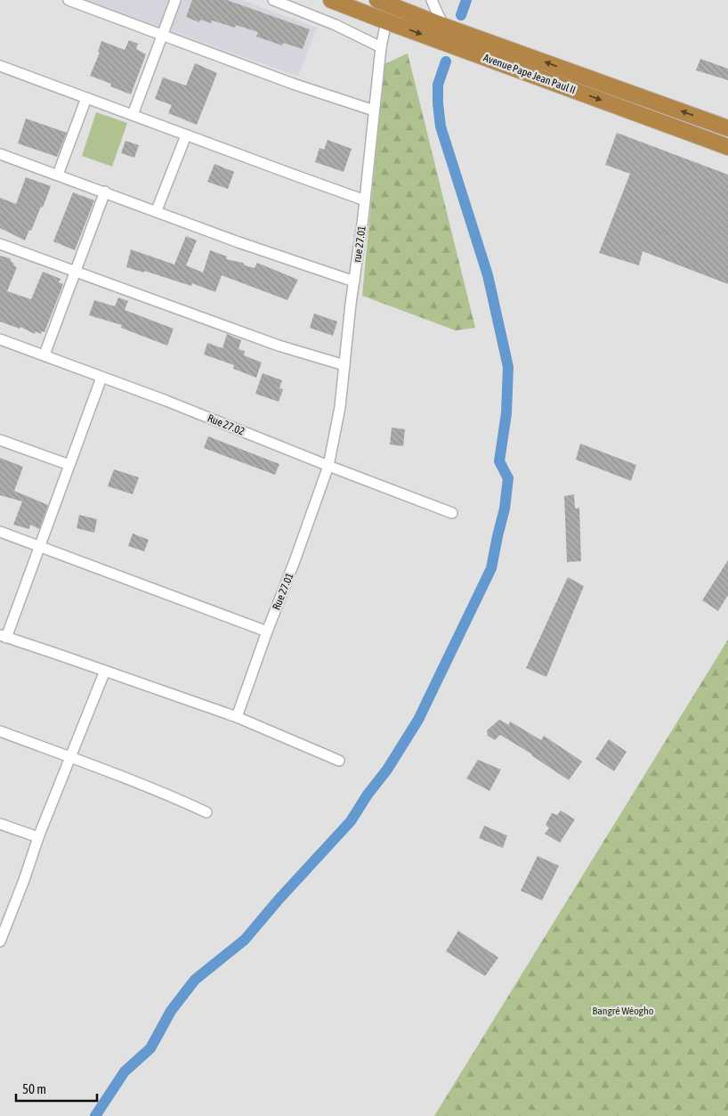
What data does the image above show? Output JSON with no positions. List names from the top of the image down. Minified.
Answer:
{"streets":{"highway":["Avenue Pape Jean Paul II"],"street":["rue 27.01","Rue 27.02","Rue 27.01"]},"crossings":[["Avenue Pape Jean Paul II","rue 27.01"],["rue 27.01","Rue 27.02"],["rue 27.01","Rue 27.01"],["Rue 27.02","Rue 27.01"]],"parks":["Bangré Wéogho"],"scale_bar":"50 m"}
